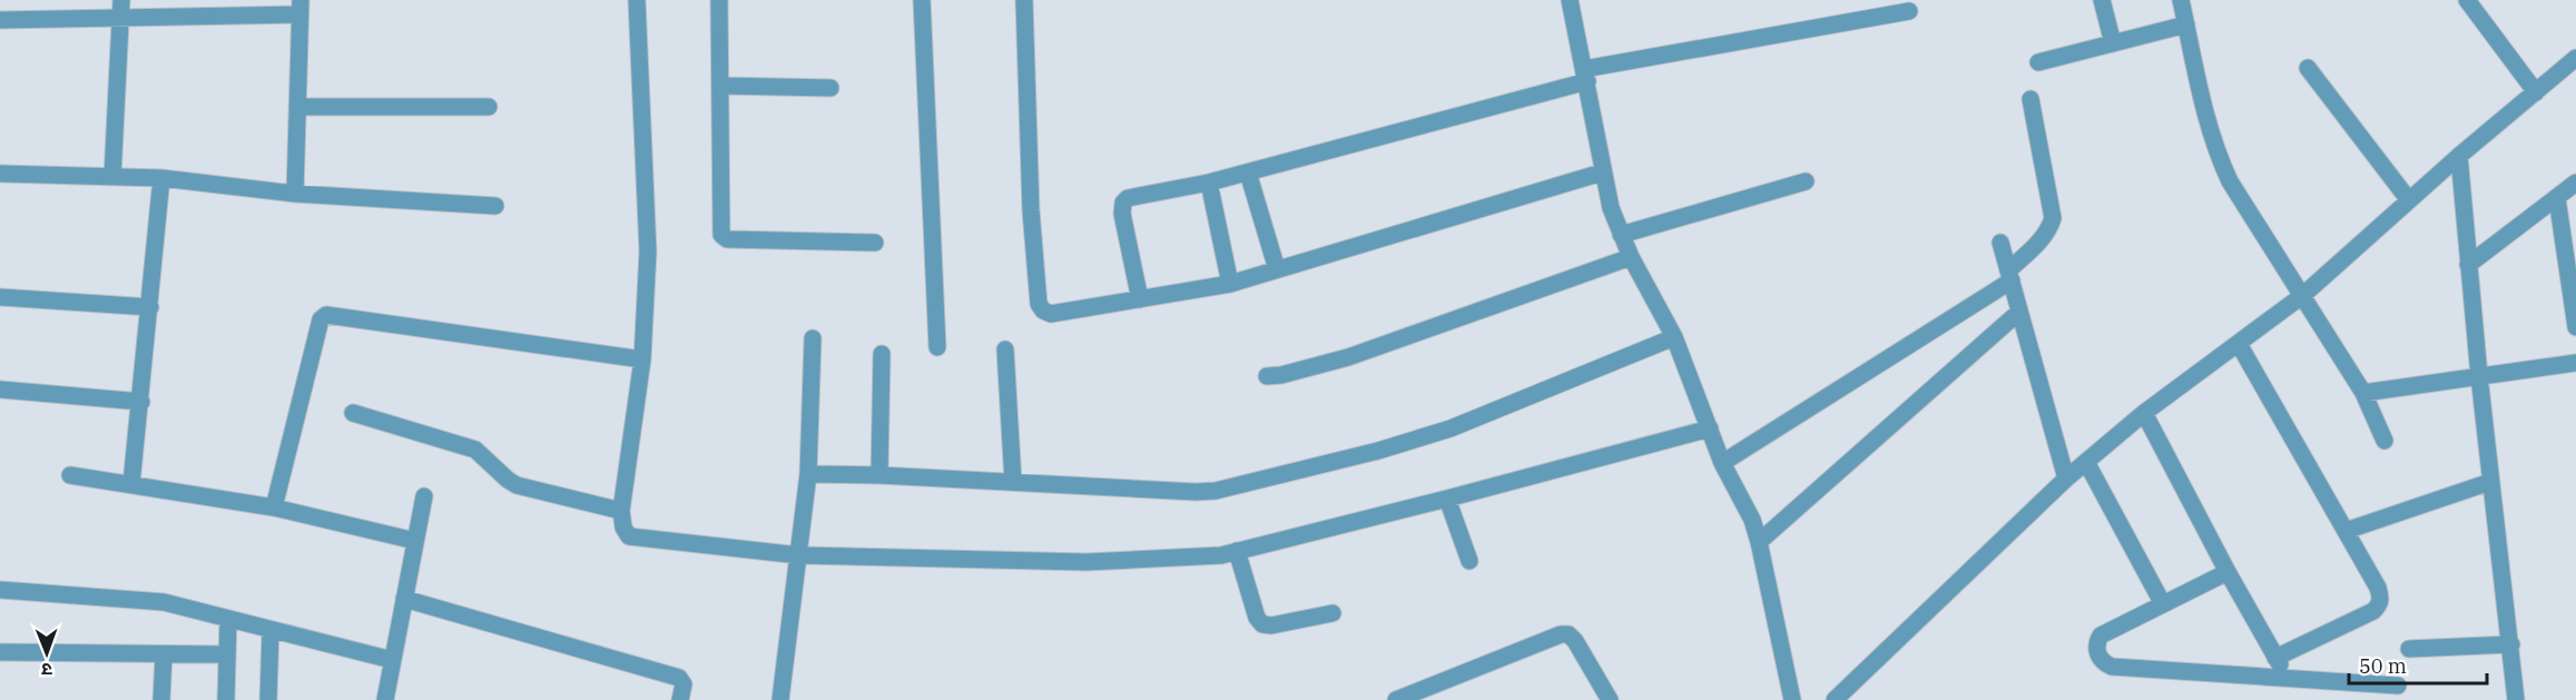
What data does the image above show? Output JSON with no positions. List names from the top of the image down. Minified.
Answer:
{"scale_bar":"50 m","north":"bottom"}
